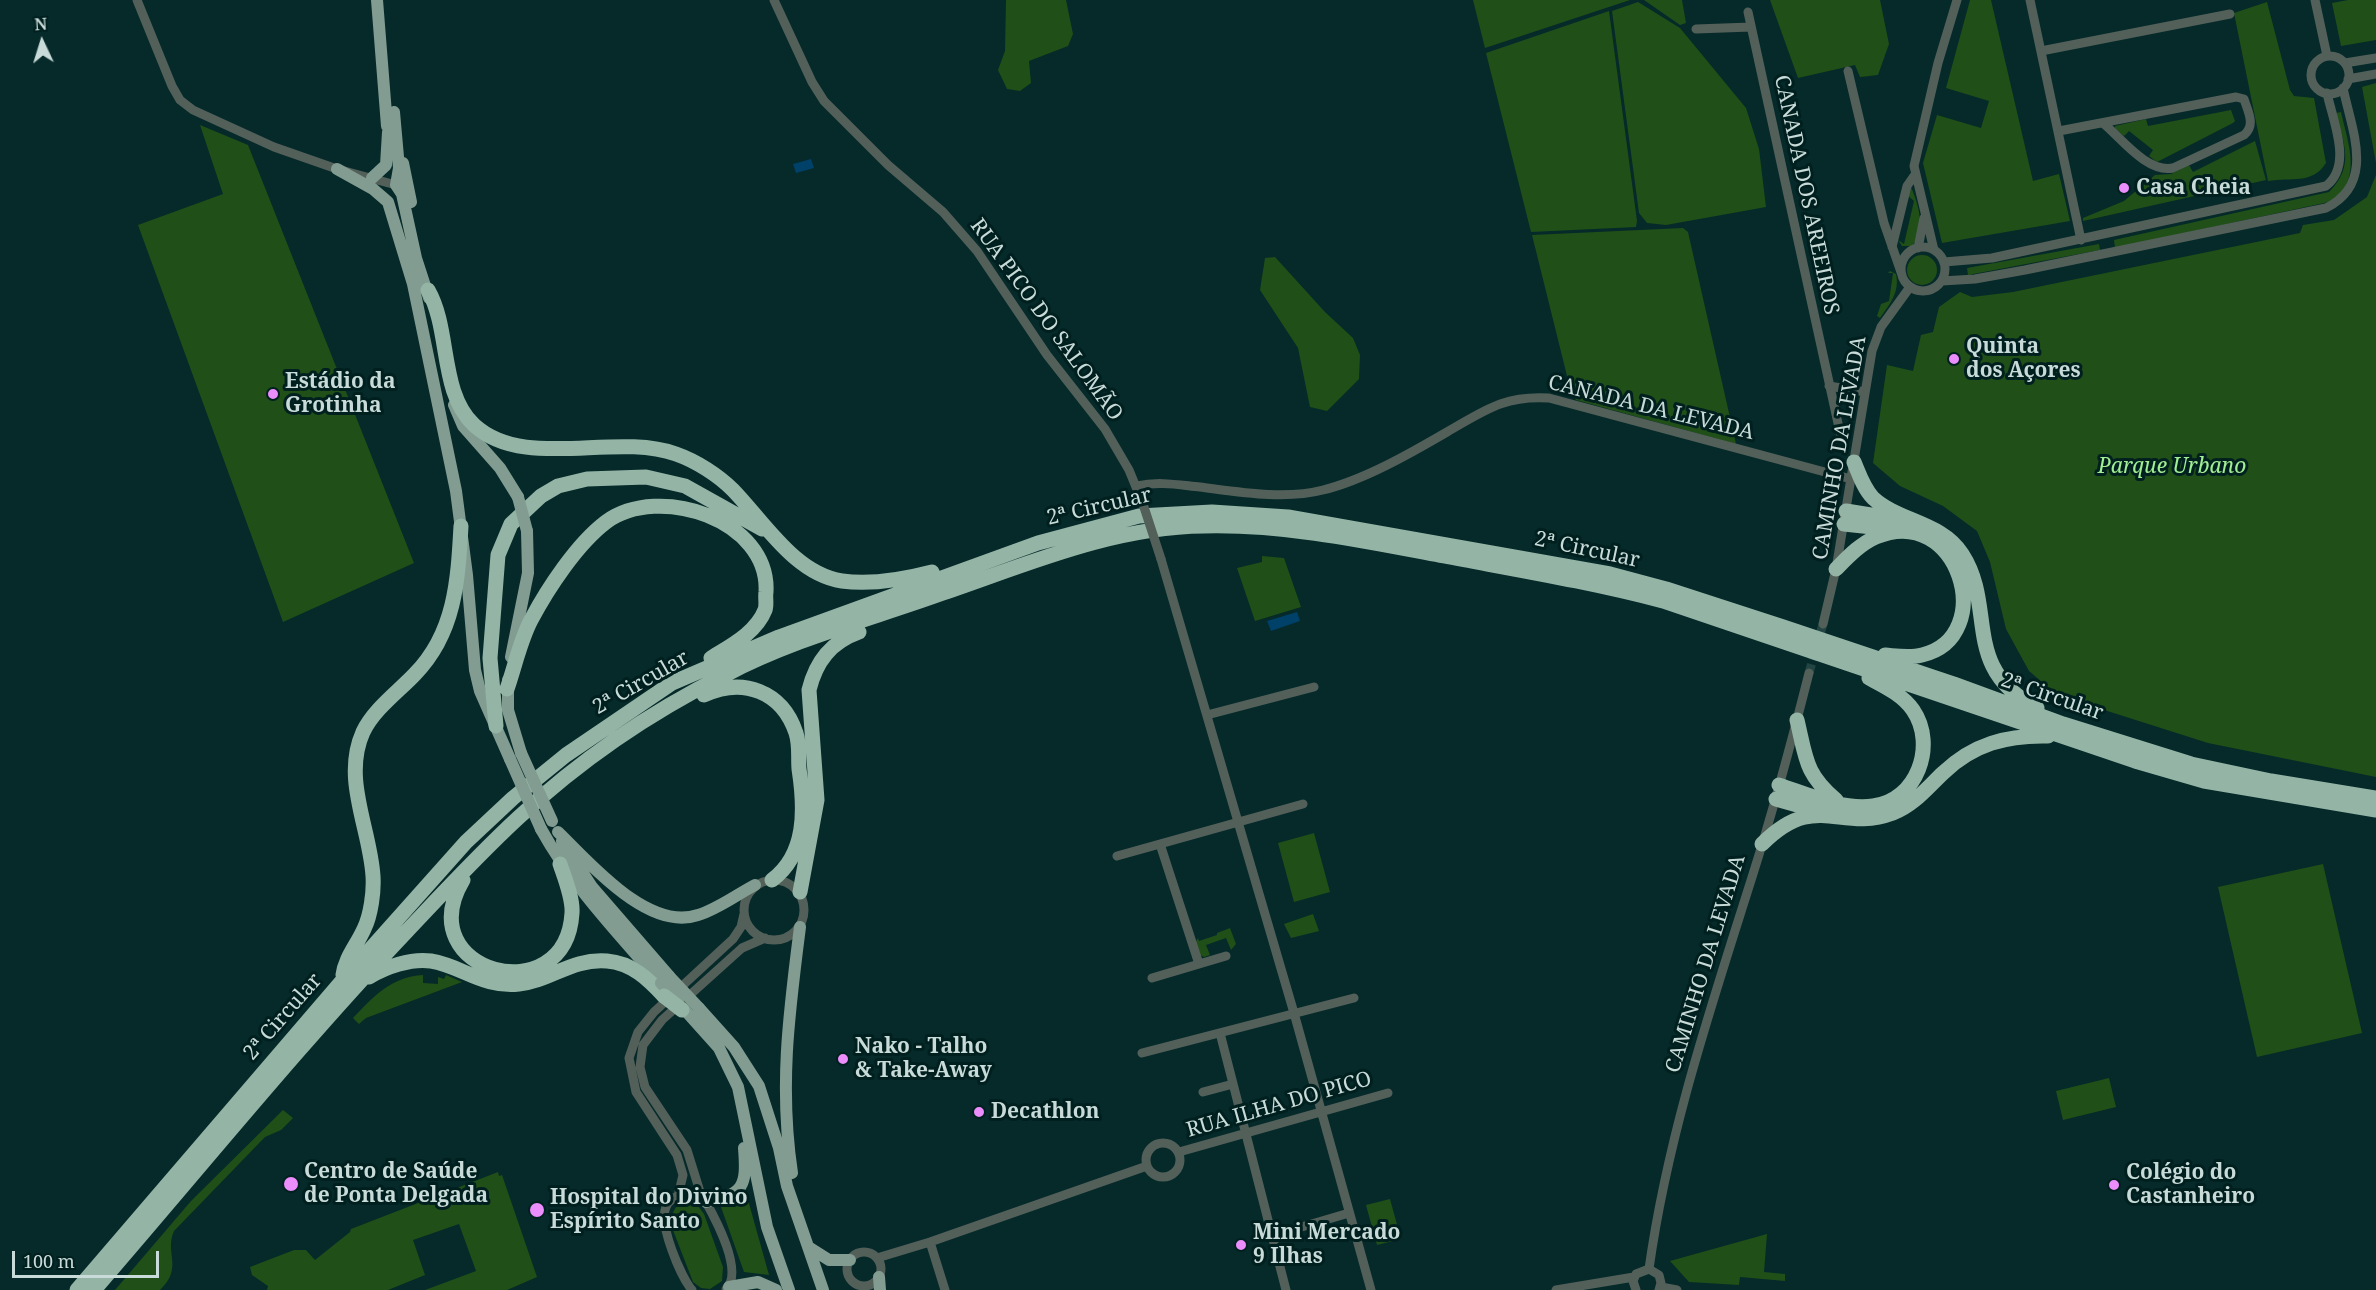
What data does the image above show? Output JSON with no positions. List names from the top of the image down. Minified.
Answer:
{"streets":{"highway":["2ª Circular"],"street":["CANADA DOS AREEIROS","RUA PICO DO SALOMÃO","CANADA DA LEVADA","CAMINHO DA LEVADA","RUA ILHA DO PICO"]},"crossings":[["RUA PICO DO SALOMÃO","CANADA DA LEVADA"],["RUA PICO DO SALOMÃO","RUA ILHA DO PICO"],["CANADA DA LEVADA","CAMINHO DA LEVADA"]],"parks":["Parque Urbano"],"places":["Casa Cheia","Quinta dos Açores","Estádio da Grotinha","Nako - Talho & Take-Away","Decathlon","Centro de Saúde de Ponta Delgada","Colégio do Castanheiro","Hospital do Divino Espírito Santo","Mini Mercado 9 Ilhas"],"scale_bar":"100 m","north":"top"}
